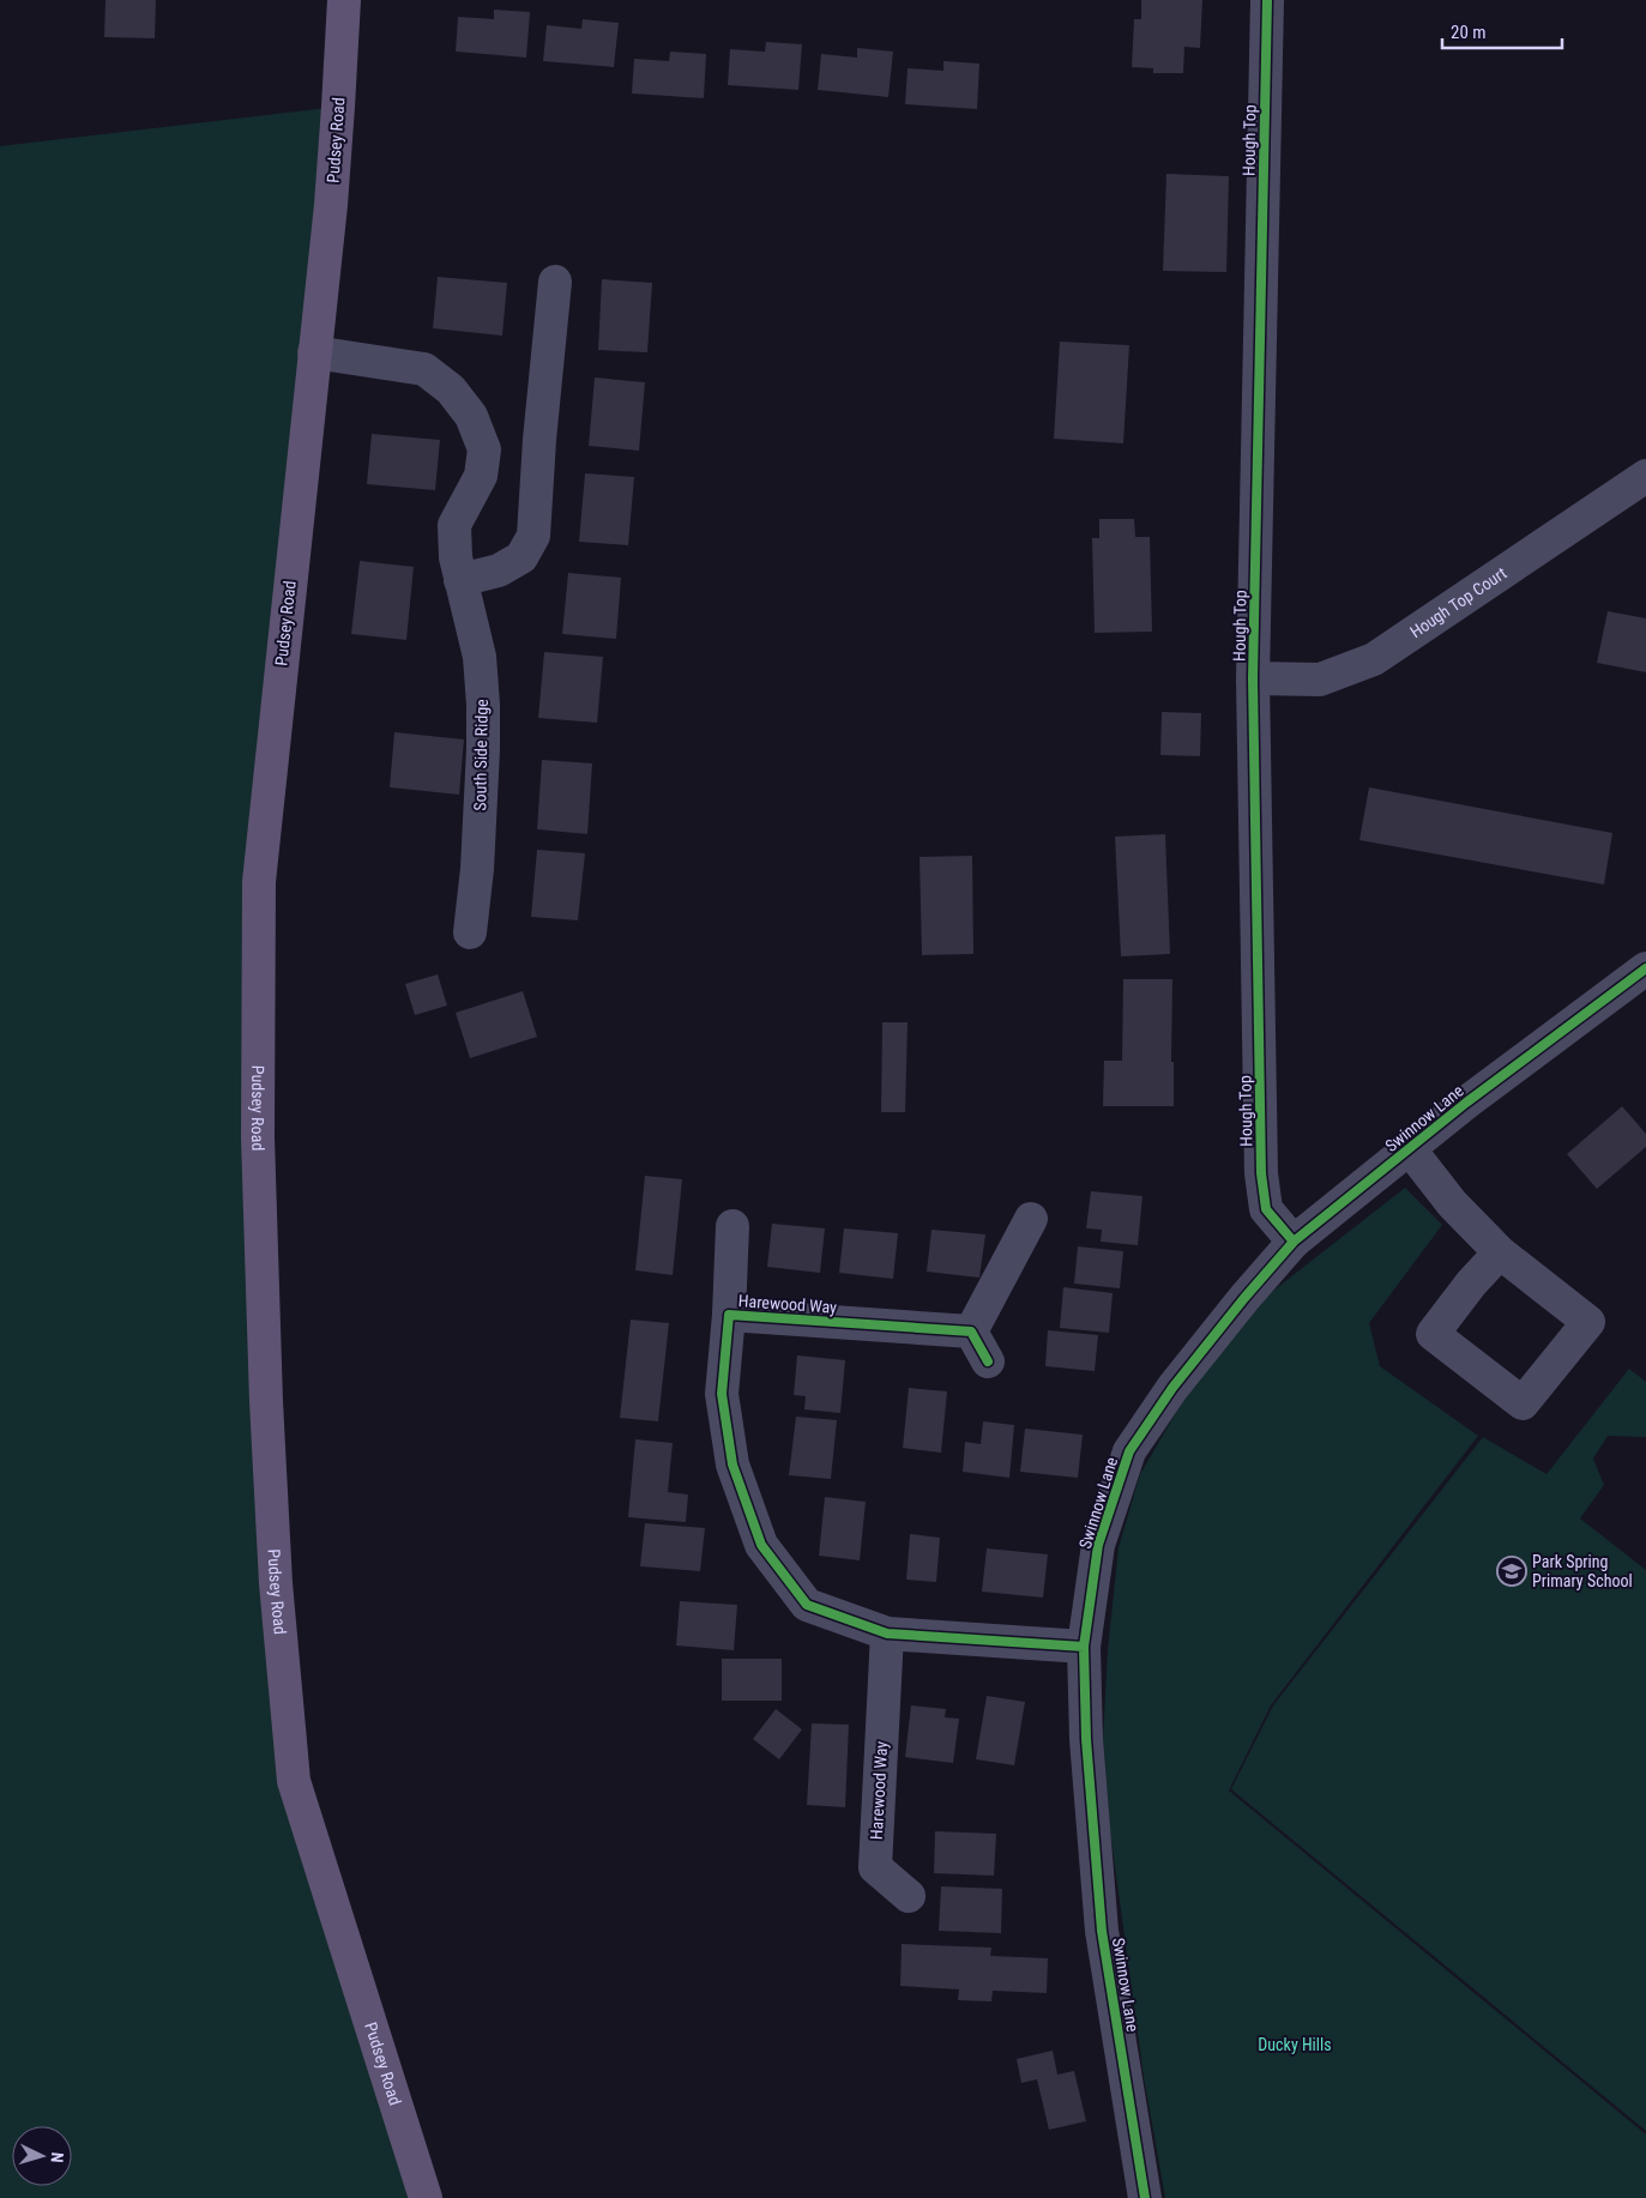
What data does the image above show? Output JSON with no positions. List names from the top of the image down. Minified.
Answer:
{"streets":{"main road":["Pudsey Road"],"street":["Hough Top","Hough Top Court","South Side Ridge","Swinnow Lane","Harewood Way"]},"crossings":[["Pudsey Road","South Side Ridge"],["Hough Top","Hough Top Court"],["Hough Top","Swinnow Lane"],["Swinnow Lane","Harewood Way"]],"parks":["Ducky Hills"],"places":{"school or university":["Park Spring Primary School"]},"scale_bar":"20 m","north":"right"}
